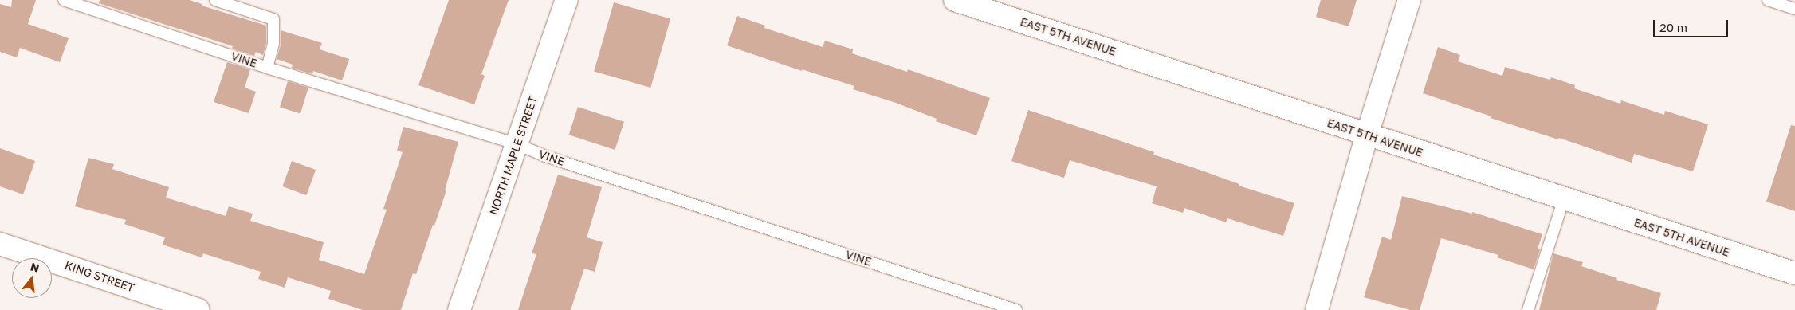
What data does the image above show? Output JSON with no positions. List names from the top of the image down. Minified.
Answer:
{"streets":{"street":["EAST 5TH AVENUE","NORTH MAPLE STREET","KING STREET"],"lane":["VINE"]},"crossings":[["VINE","NORTH MAPLE STREET"]],"scale_bar":"20 m","north":"top"}
